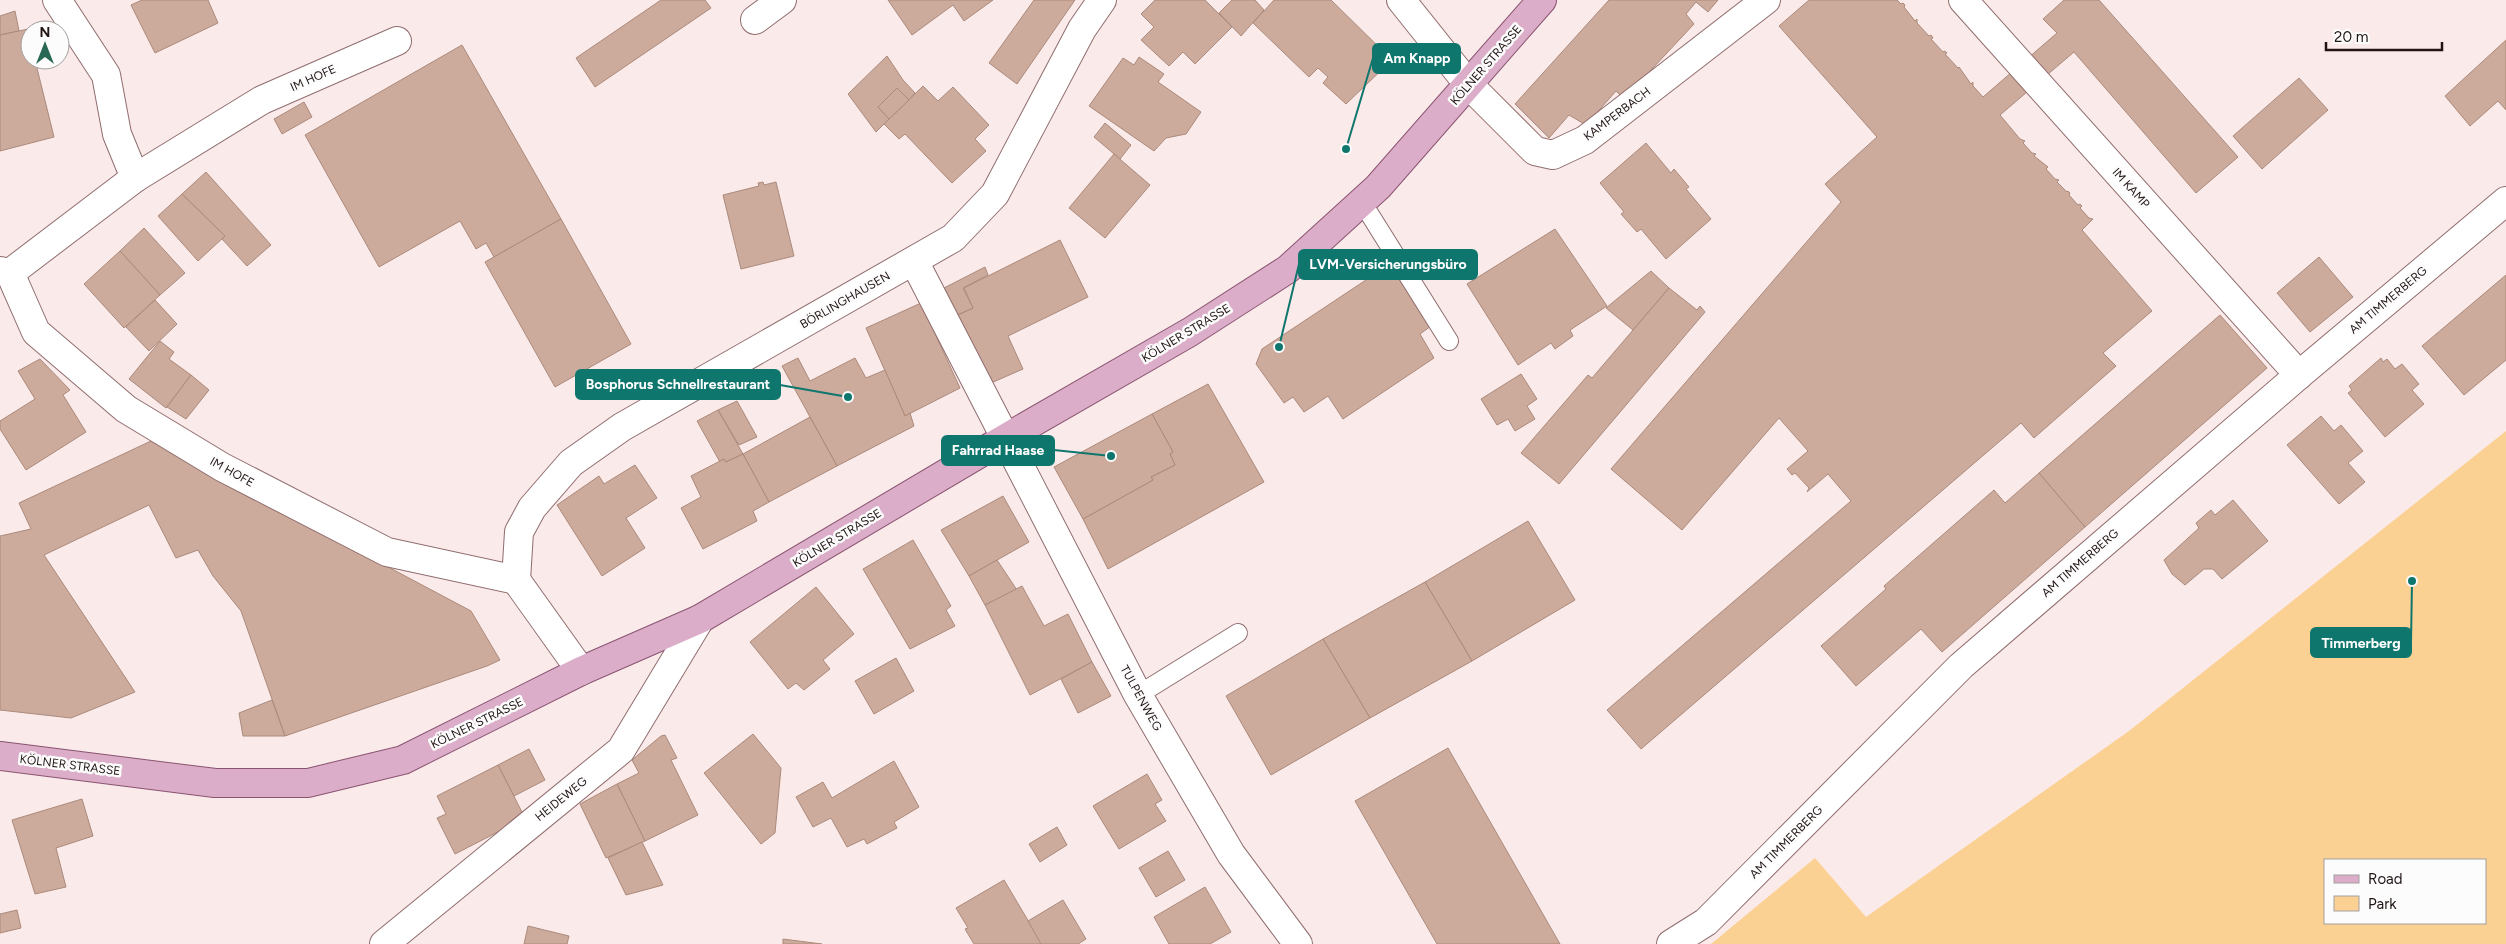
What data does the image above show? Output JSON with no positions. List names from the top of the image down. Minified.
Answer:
{"streets":{"main road":["KÖLNER STRASSE"],"street":["IM HOFE","KAMPERBACH","IM KAMP","BÖRLINGHAUSEN","AM TIMMERBERG","TULPENWEG","HEIDEWEG"]},"crossings":[["KÖLNER STRASSE","KAMPERBACH"],["KÖLNER STRASSE","TULPENWEG"],["KÖLNER STRASSE","HEIDEWEG"],["IM HOFE","BÖRLINGHAUSEN"],["IM KAMP","AM TIMMERBERG"],["BÖRLINGHAUSEN","TULPENWEG"]],"places":["Am Knapp","LVM-Versicherungsbüro","Bosphorus Schnellrestaurant","Fahrrad Haase","Timmerberg"],"legend":["Road","Park"],"scale_bar":"20 m","north":"top"}
